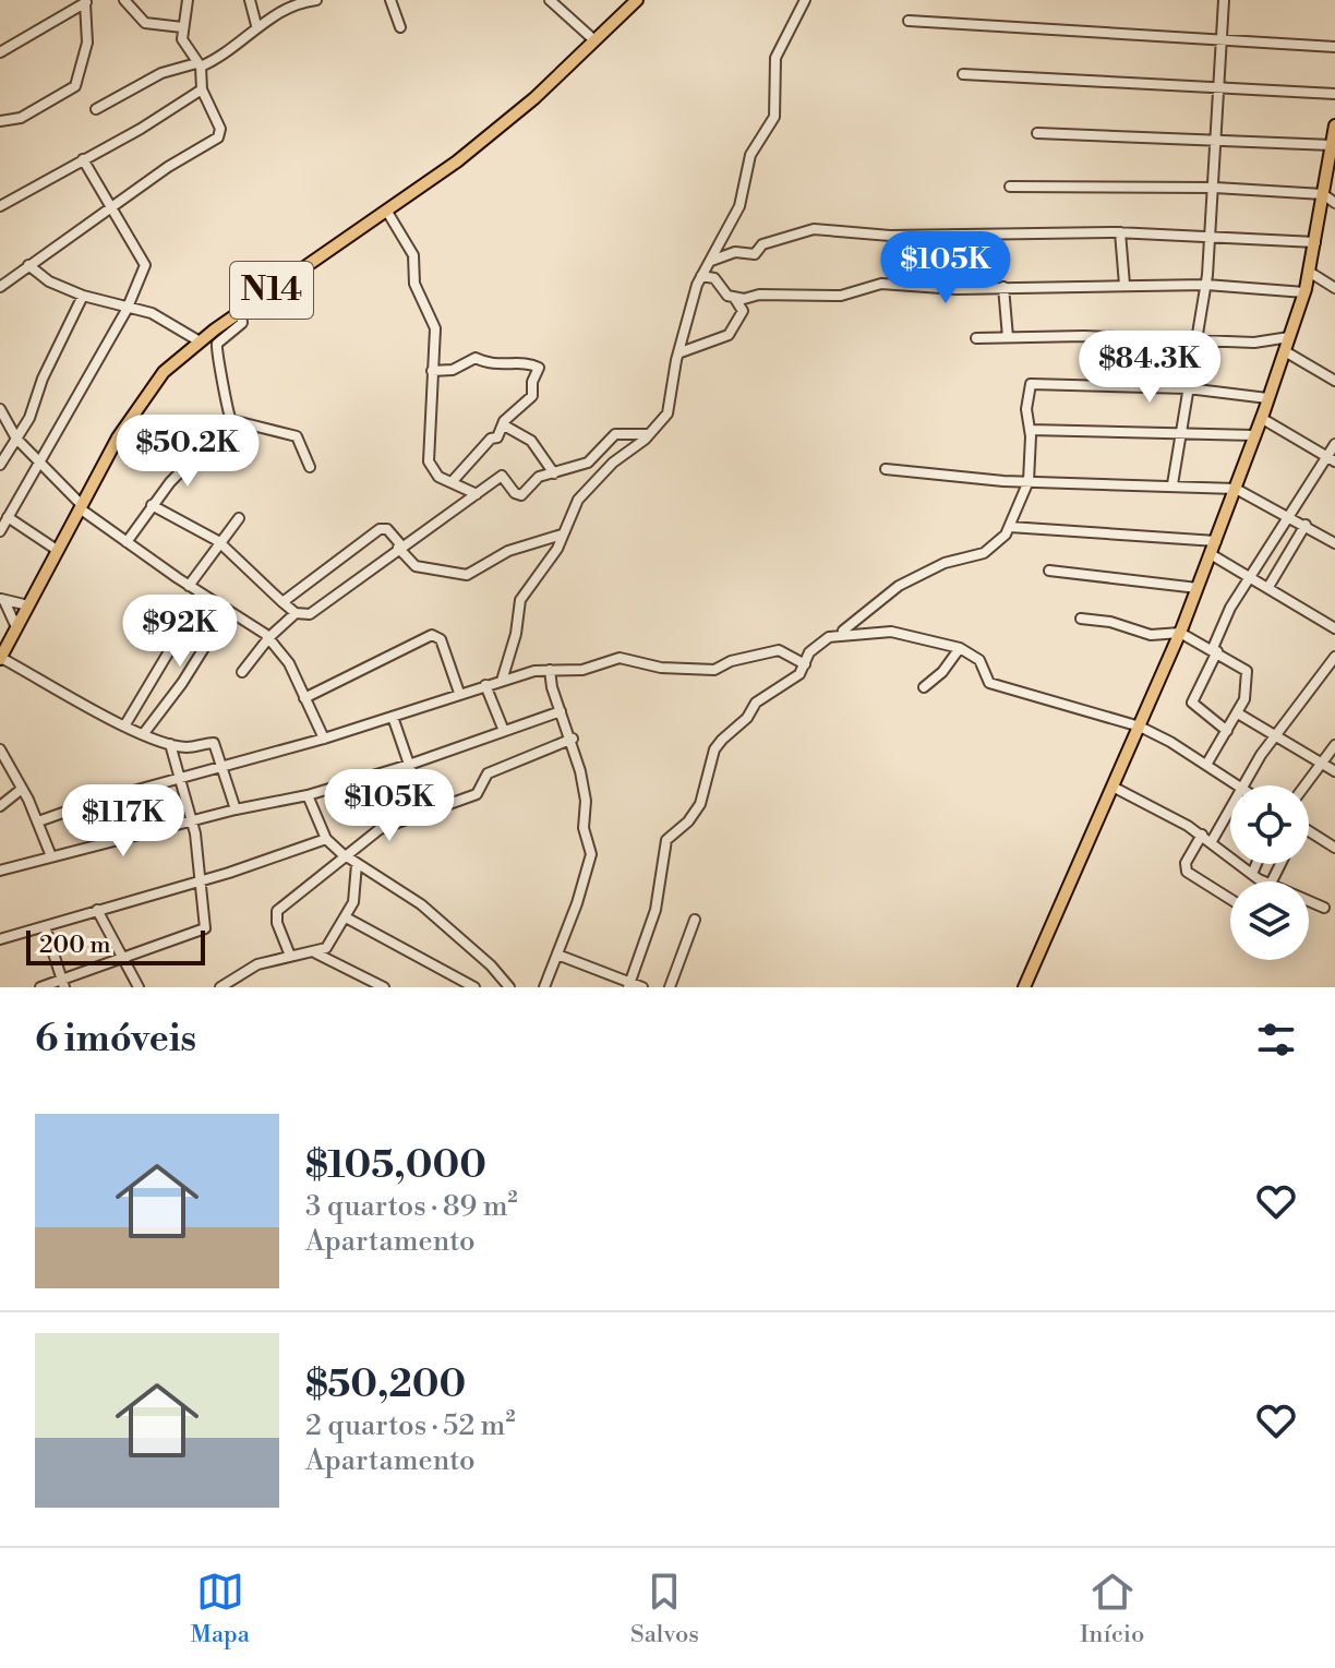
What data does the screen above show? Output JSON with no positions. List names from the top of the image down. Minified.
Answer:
{"streets":{"main road":["N14"]},"scale_bar":"200 m","page":{"price":["$105K","$84.3K","$50.2K","$92K","$105K","$117K"],"scale":"200 m","heading":"6 imóveis","list":[{"name":"$105,000","note":"3 quartos · 89 m² · Apartamento"},{"name":"$50,200","note":"2 quartos · 52 m² · Apartamento"}],"tabs":["Mapa","Salvos","Início"]}}
